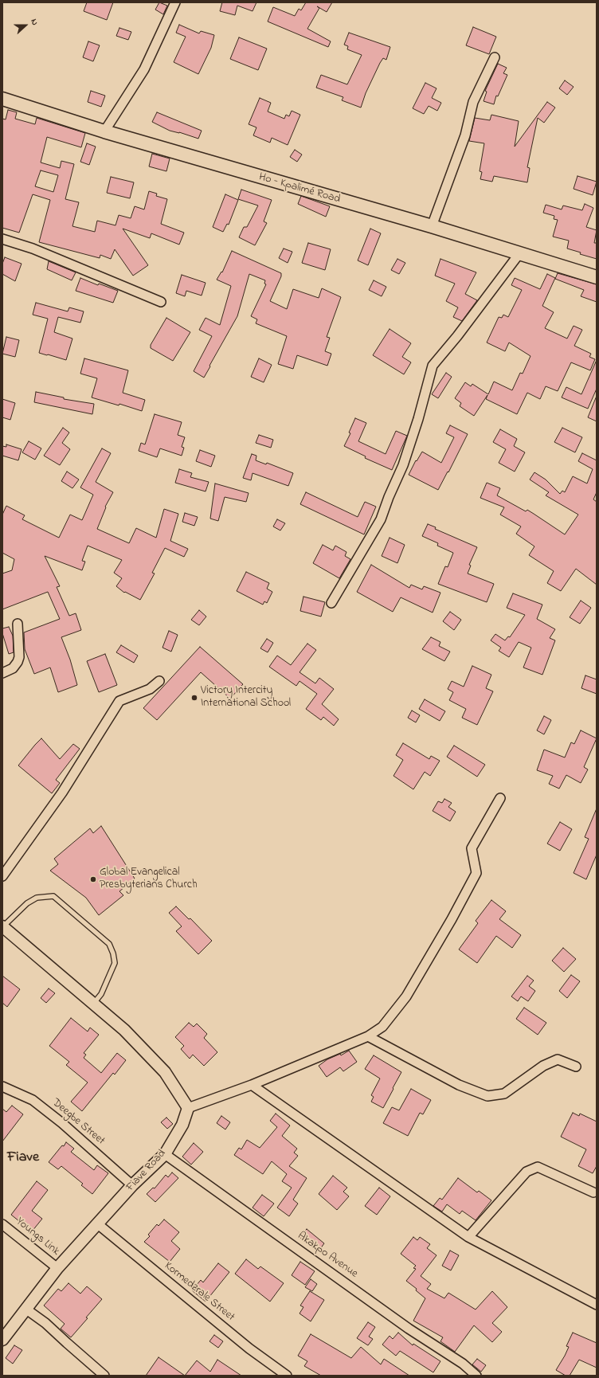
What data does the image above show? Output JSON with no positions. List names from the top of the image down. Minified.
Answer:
{"streets":{"main road":["Ho - Kpalimé Road"],"street":["Deegbe Street","Fiave Road","Youngs Link","Akakpo Avenue","Kormedzrale Street"]},"crossings":[["Deegbe Street","Fiave Road"],["Fiave Road","Youngs Link"],["Fiave Road","Akakpo Avenue"],["Fiave Road","Kormedzrale Street"]],"districts":["Fiave"],"places":["Victory Intercity International School","Global Evangelical Presbyterians Church"],"north":"right"}
